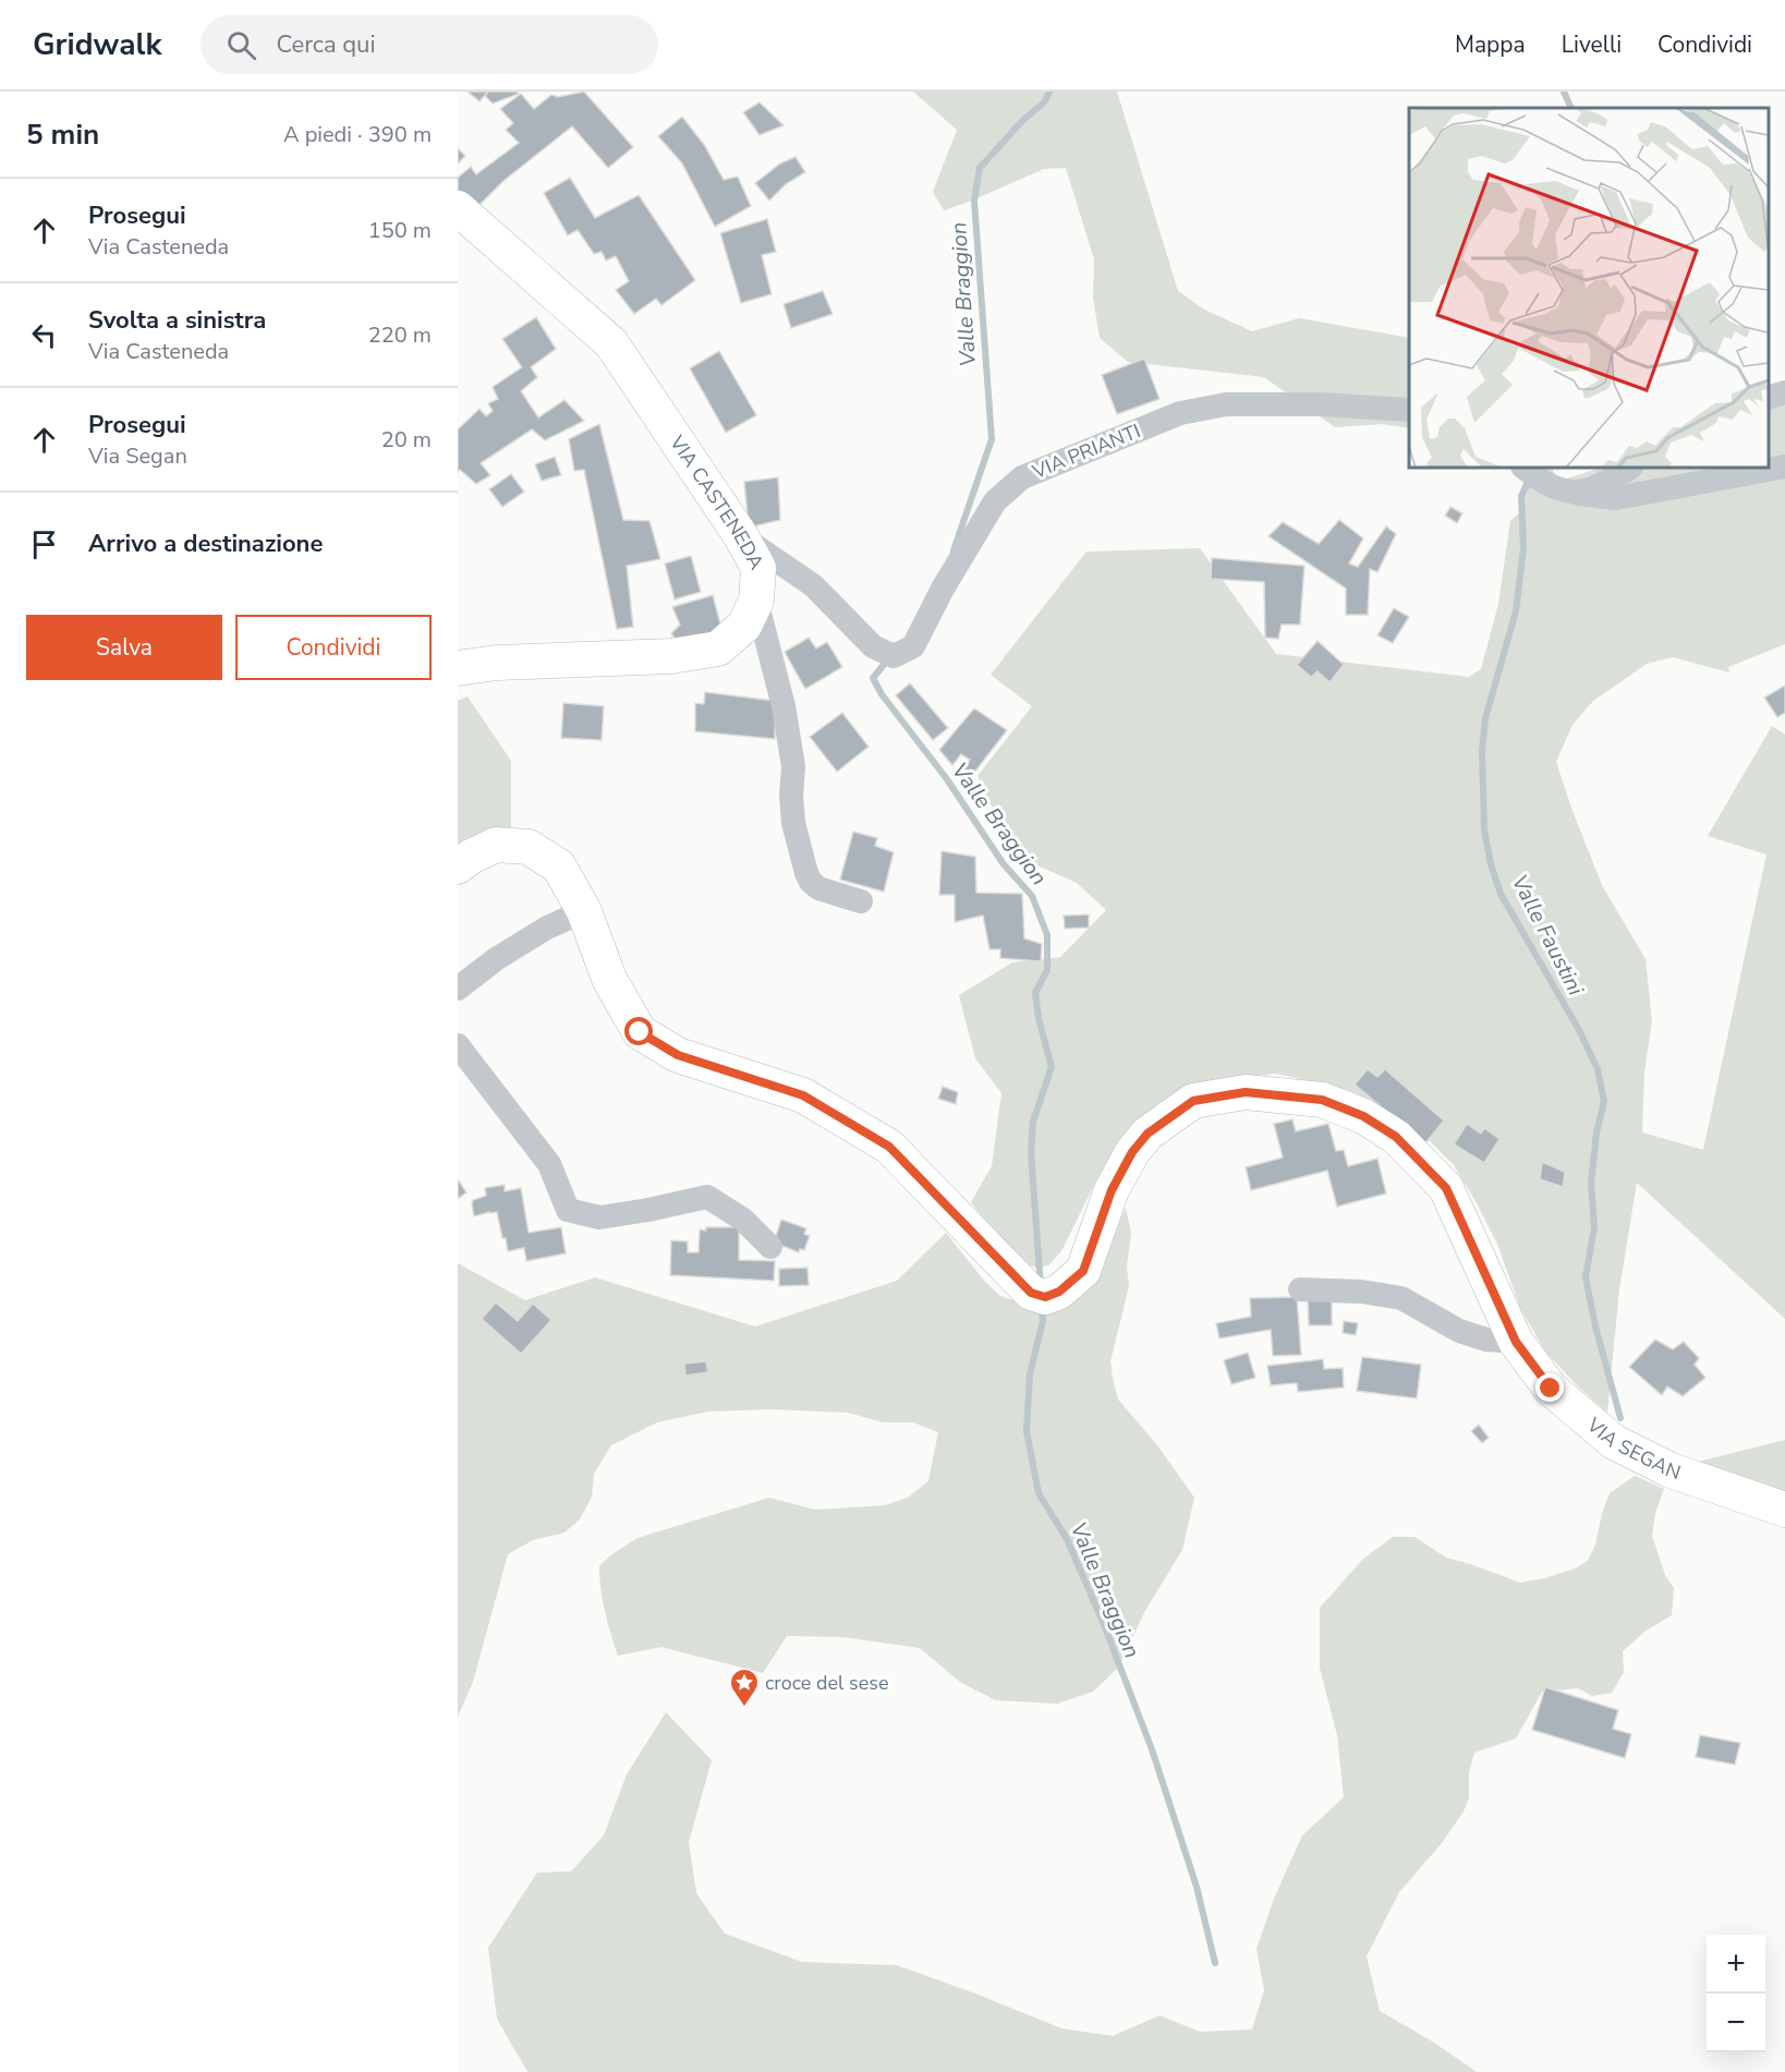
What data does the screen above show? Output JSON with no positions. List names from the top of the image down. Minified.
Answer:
{"streets":{"street":["VIA PRIANTI","VIA CASTENEDA","VIA SEGAN"]},"crossings":[["VIA PRIANTI","VIA CASTENEDA"]],"water":["Valle Braggion","Valle Faustini"],"places":{"place":["croce del sese"]},"page":{"header":"Gridwalk","search":"Cerca qui","nav":["Mappa","Livelli","Condividi"],"heading":["5 min","A piedi · 390 m"],"list":[["Prosegui","Via Casteneda","150 m"],["Svolta a sinistra","Via Casteneda","220 m"],["Prosegui","Via Segan","20 m"],"Arrivo a destinazione"],"buttons":["Salva","Condividi"],"map_buttons":["+","−"]}}
